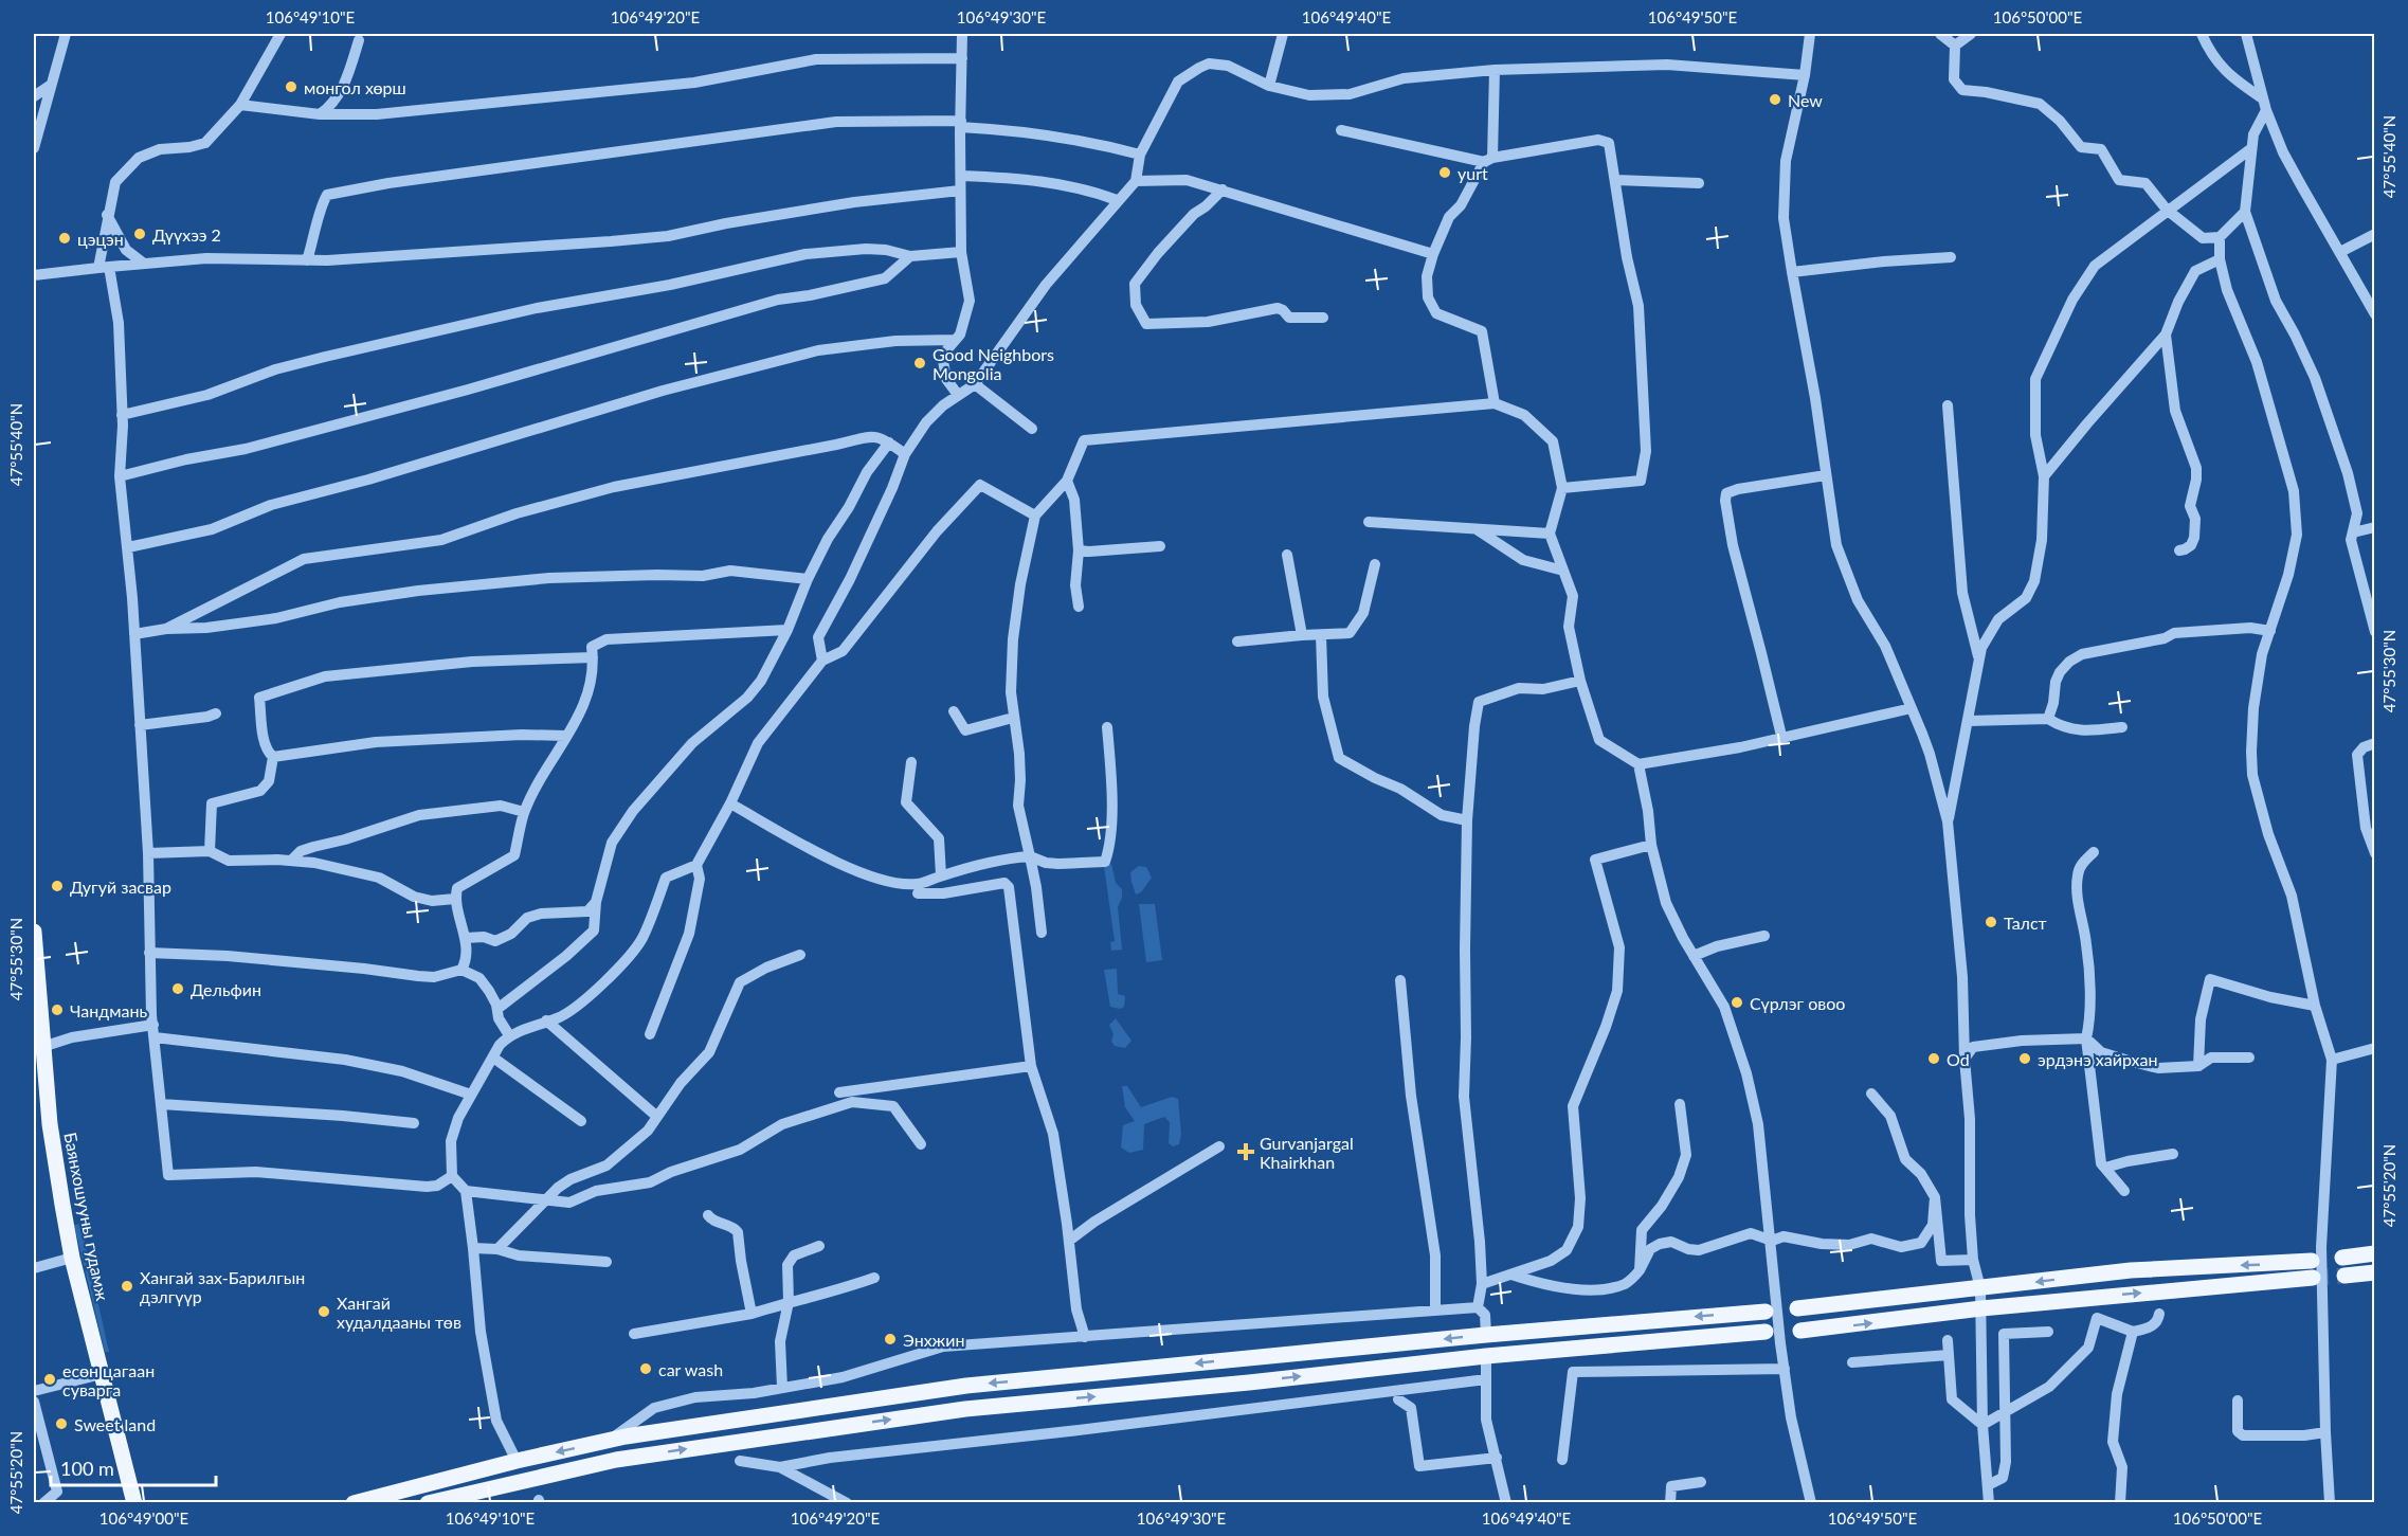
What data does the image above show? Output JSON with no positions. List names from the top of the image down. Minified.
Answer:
{"streets":{"main road":["Баянхошууны гудамж"]},"places":{"other":["монгол хөрш","New","yurt","Дүүхээ 2","цэцэн","Good Neighbors Mongolia","Дугуй засвар","Талст","Дельфин","Сүрлэг овоо","Чандмань","Od","эрдэнэ хайрхан","Хангай зах-Барилгын дэлгүүр","Хангай худалдааны төв","Энхжин","car wash","есөн цагаан суварга","Sweet land"],"health":["Gurvanjargal Khairkhan"]},"scale_bar":"100 m","coordinates":["106°49'10\"E","106°49'20\"E","106°49'30\"E","106°49'40\"E","106°49'50\"E","106°50'00\"E","47°55'40\"N","47°55'30\"N","47°55'20\"N","106°49'00\"E"]}
